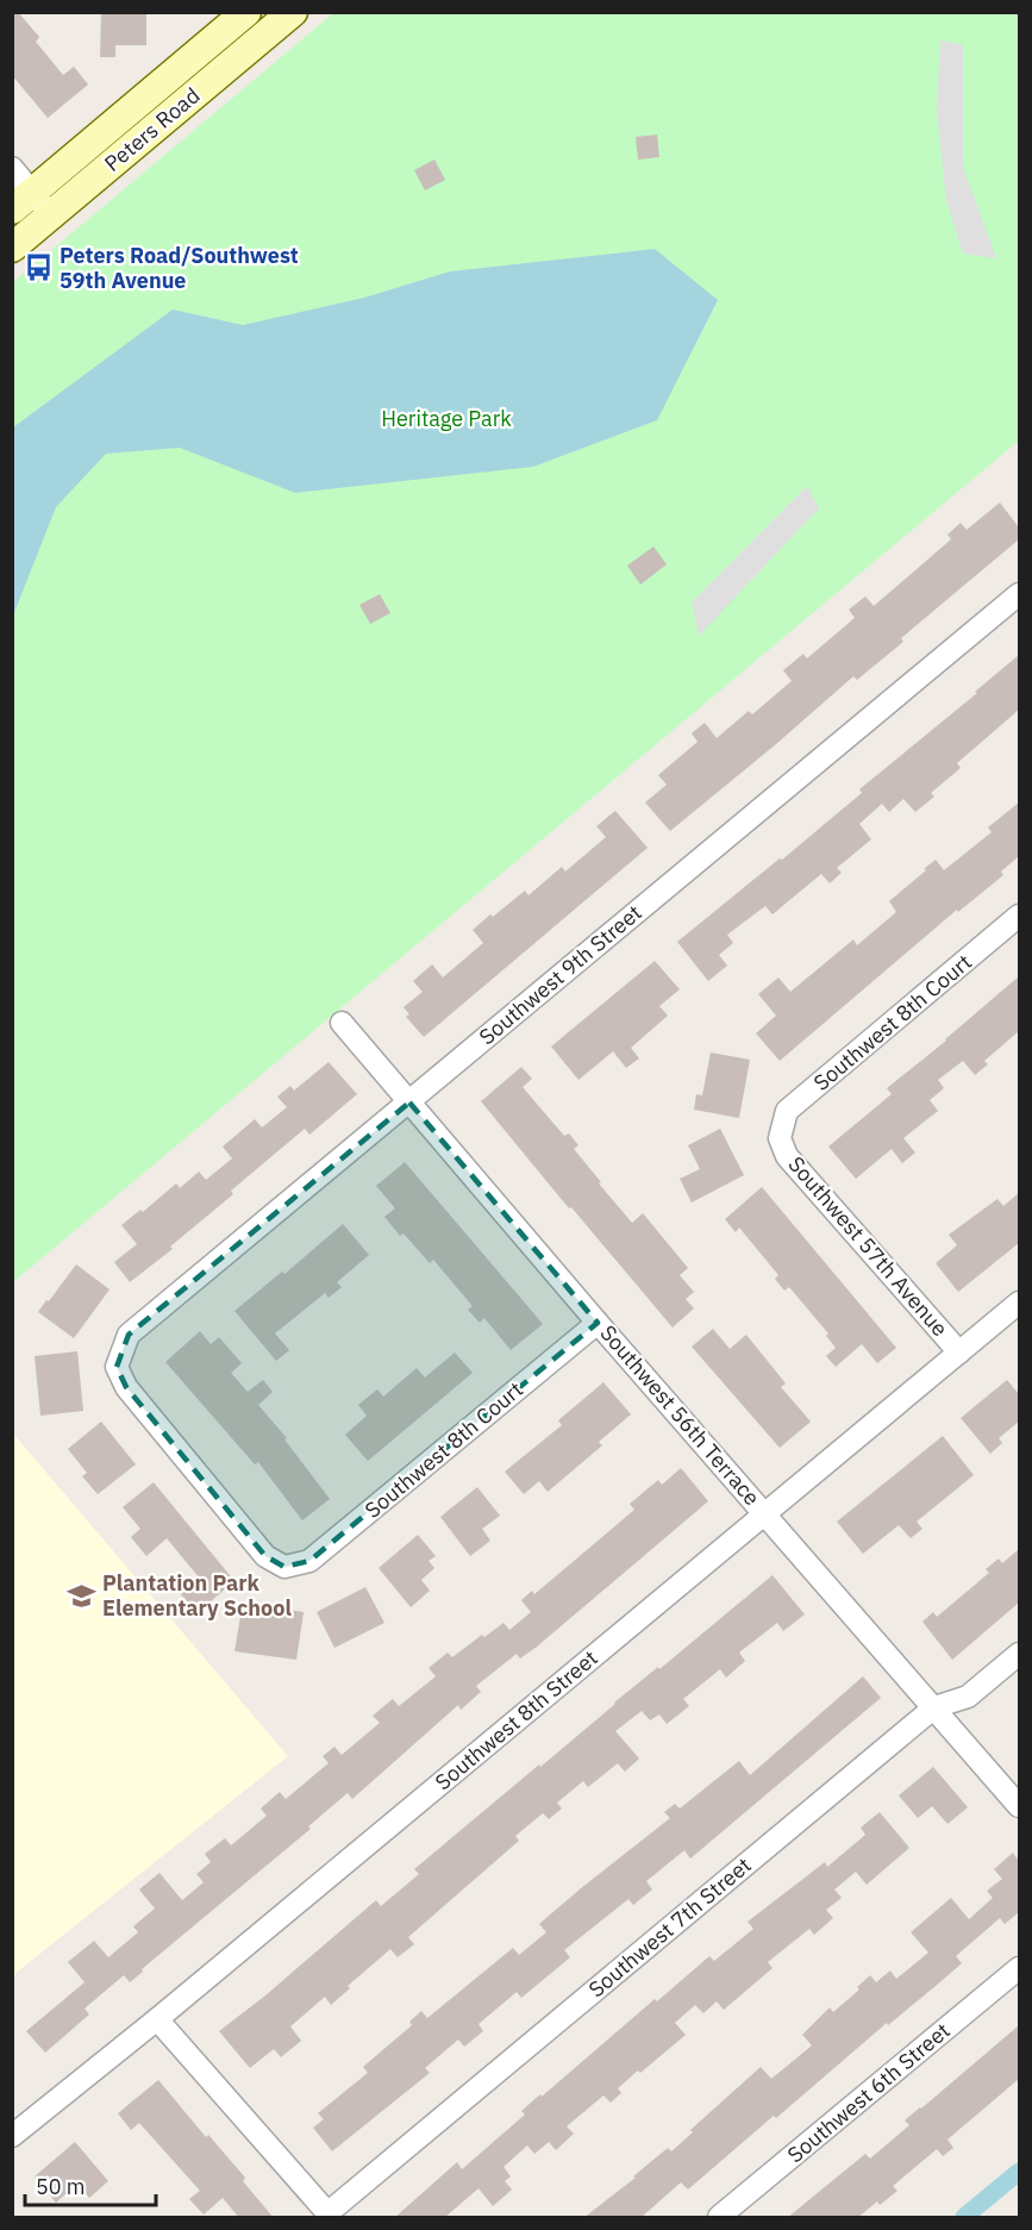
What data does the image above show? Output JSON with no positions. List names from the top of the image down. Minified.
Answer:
{"streets":{"main road":["Peters Road"],"street":["Southwest 9th Street","Southwest 8th Court","Southwest 57th Avenue","Southwest 56th Terrace","Southwest 8th Street","Southwest 7th Street","Southwest 6th Street"]},"crossings":[["Southwest 9th Street","Southwest 8th Court"],["Southwest 9th Street","Southwest 56th Terrace"],["Southwest 8th Court","Southwest 57th Avenue"],["Southwest 8th Court","Southwest 56th Terrace"],["Southwest 57th Avenue","Southwest 8th Street"],["Southwest 56th Terrace","Southwest 8th Street"],["Southwest 56th Terrace","Southwest 7th Street"]],"parks":["Heritage Park"],"places":{"bus stop":["Peters Road/Southwest 59th Avenue"],"school or university":["Plantation Park Elementary School"]},"scale_bar":"50 m"}
